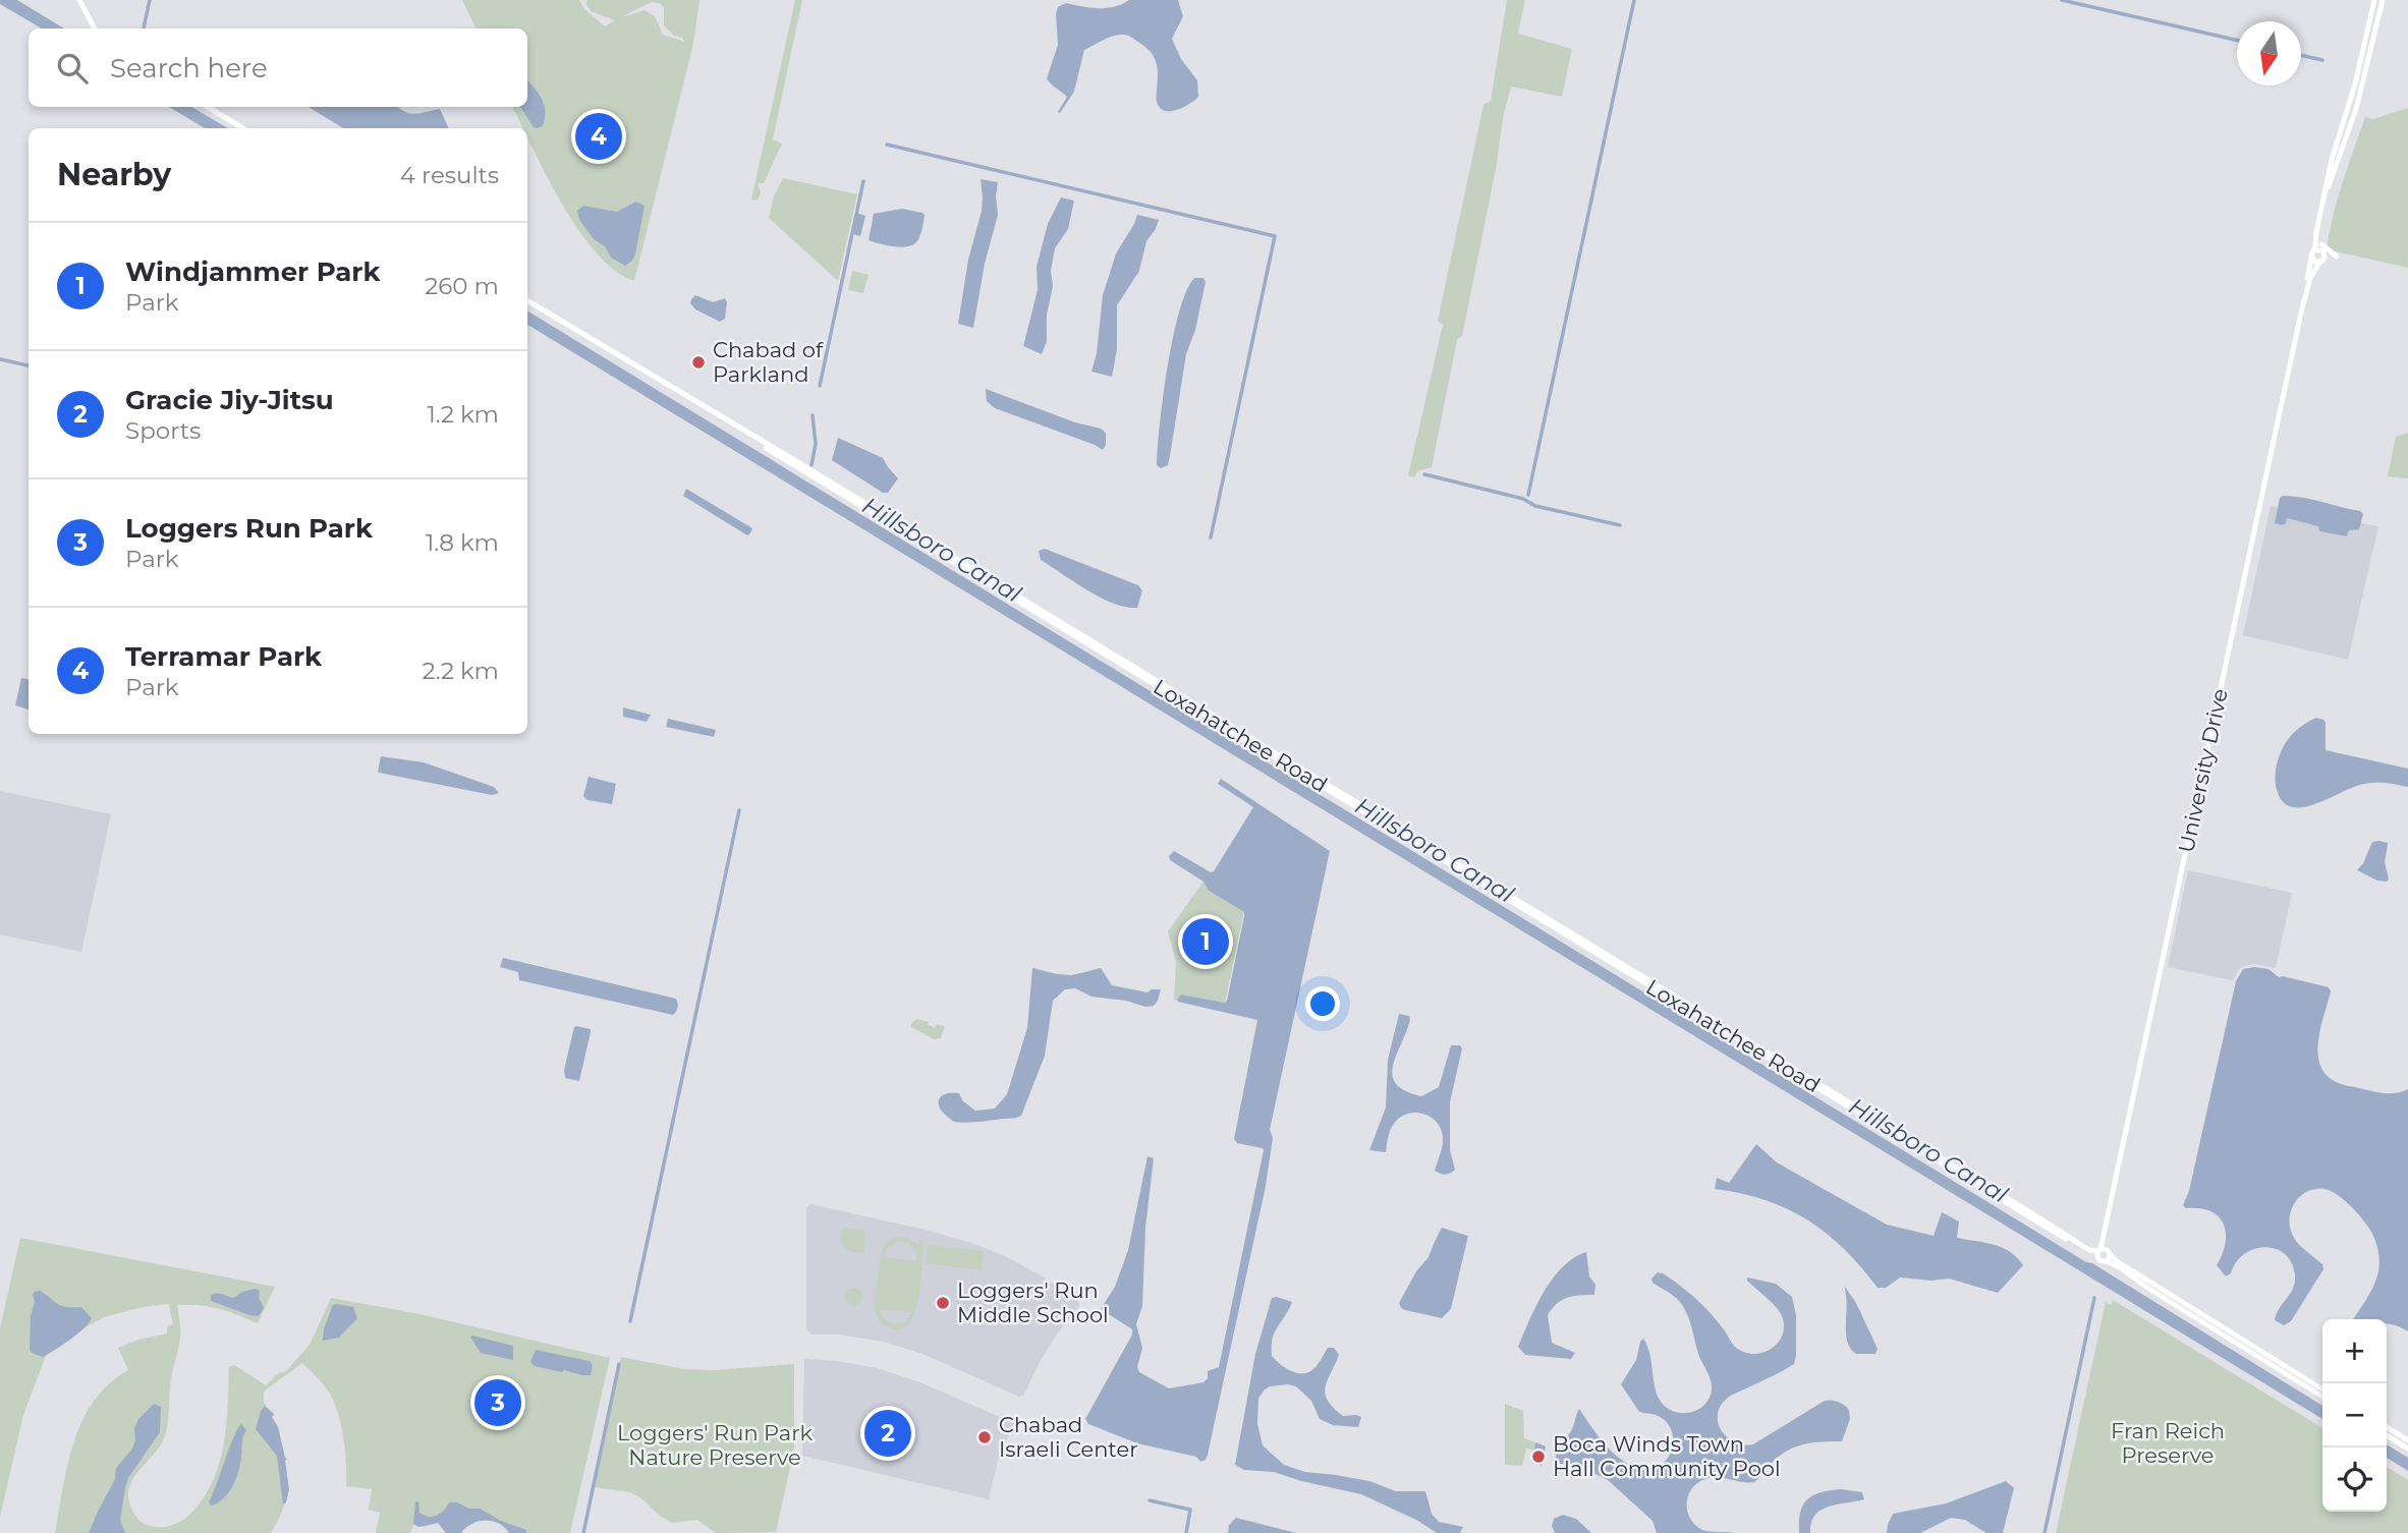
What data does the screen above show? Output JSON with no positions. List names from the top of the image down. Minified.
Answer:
{"streets":{"main road":["Loxahatchee Road","University Drive"]},"crossings":[["Loxahatchee Road","University Drive"]],"water":["Hillsboro Canal"],"parks":["Fran Reich Preserve","Loggers' Run Park Nature Preserve"],"places":["Chabad of Parkland","Loggers' Run Middle School","Chabad Israeli Center","Boca Winds Town Hall Community Pool"],"north":"bottom","page":{"search":"Search here","pins":["4","1","3","2"],"heading":["Nearby","4 results"],"list":[{"mark":"1","name":"Windjammer Park","note":"Park","value":"260 m"},{"mark":"2","name":"Gracie Jiy-Jitsu","note":"Sports","value":"1.2 km"},{"mark":"3","name":"Loggers Run Park","note":"Park","value":"1.8 km"},{"mark":"4","name":"Terramar Park","note":"Park","value":"2.2 km"}],"map_buttons":["+","−"]}}
